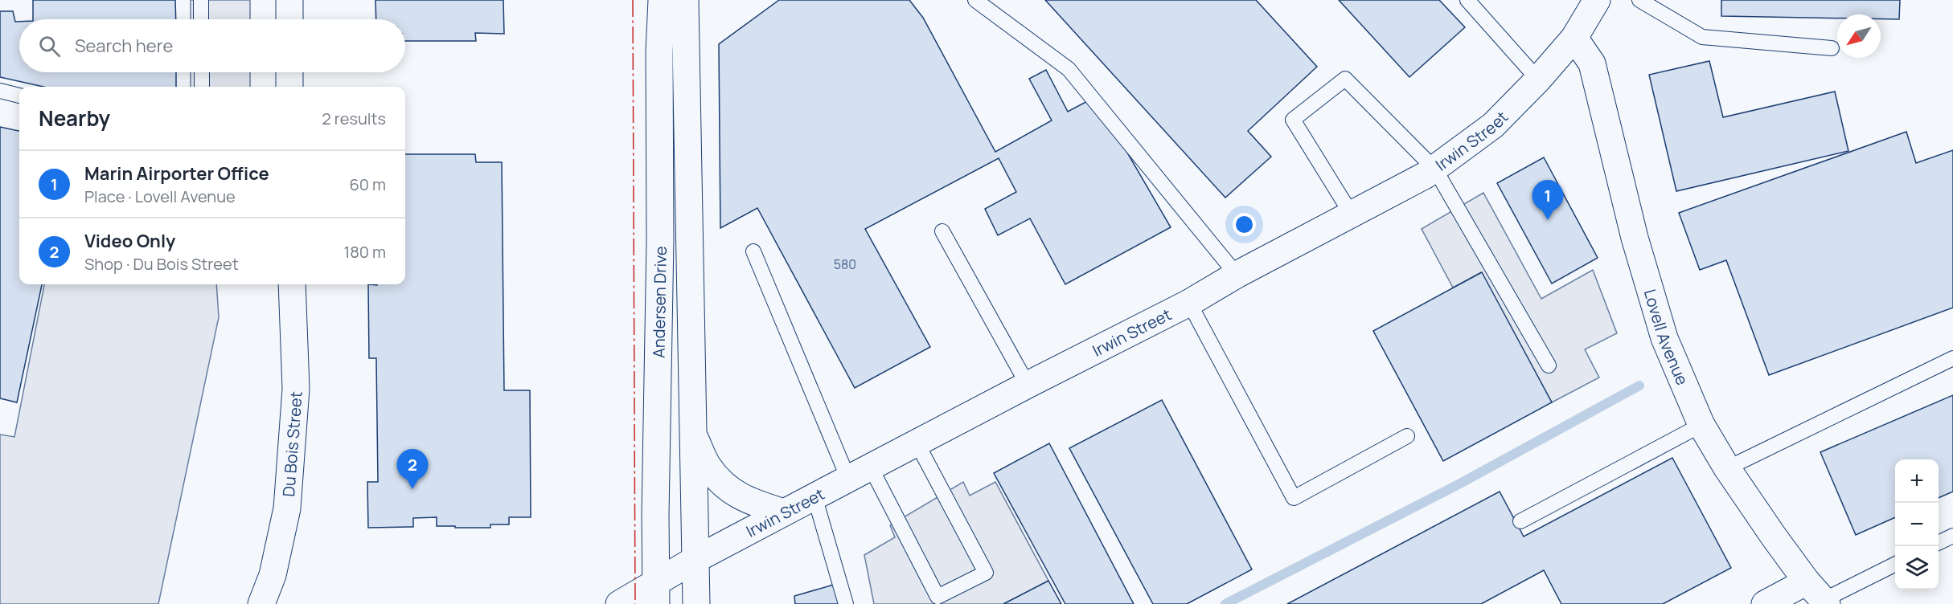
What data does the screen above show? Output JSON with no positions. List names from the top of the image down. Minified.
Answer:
{"streets":{"street":["Irwin Street","Andersen Drive","Lovell Avenue","Du Bois Street"]},"crossings":[["Irwin Street","Andersen Drive"],["Irwin Street","Lovell Avenue"]],"house_numbers":["580"],"north":"bottom left","page":{"search":"Search here","heading":["Nearby","2 results"],"list":[{"mark":"1","name":"Marin Airporter Office","note":"Place · Lovell Avenue","value":"60 m"},{"mark":"2","name":"Video Only","note":"Shop · Du Bois Street","value":"180 m"}],"pins":["1","2"],"map_buttons":["+","−"]}}
